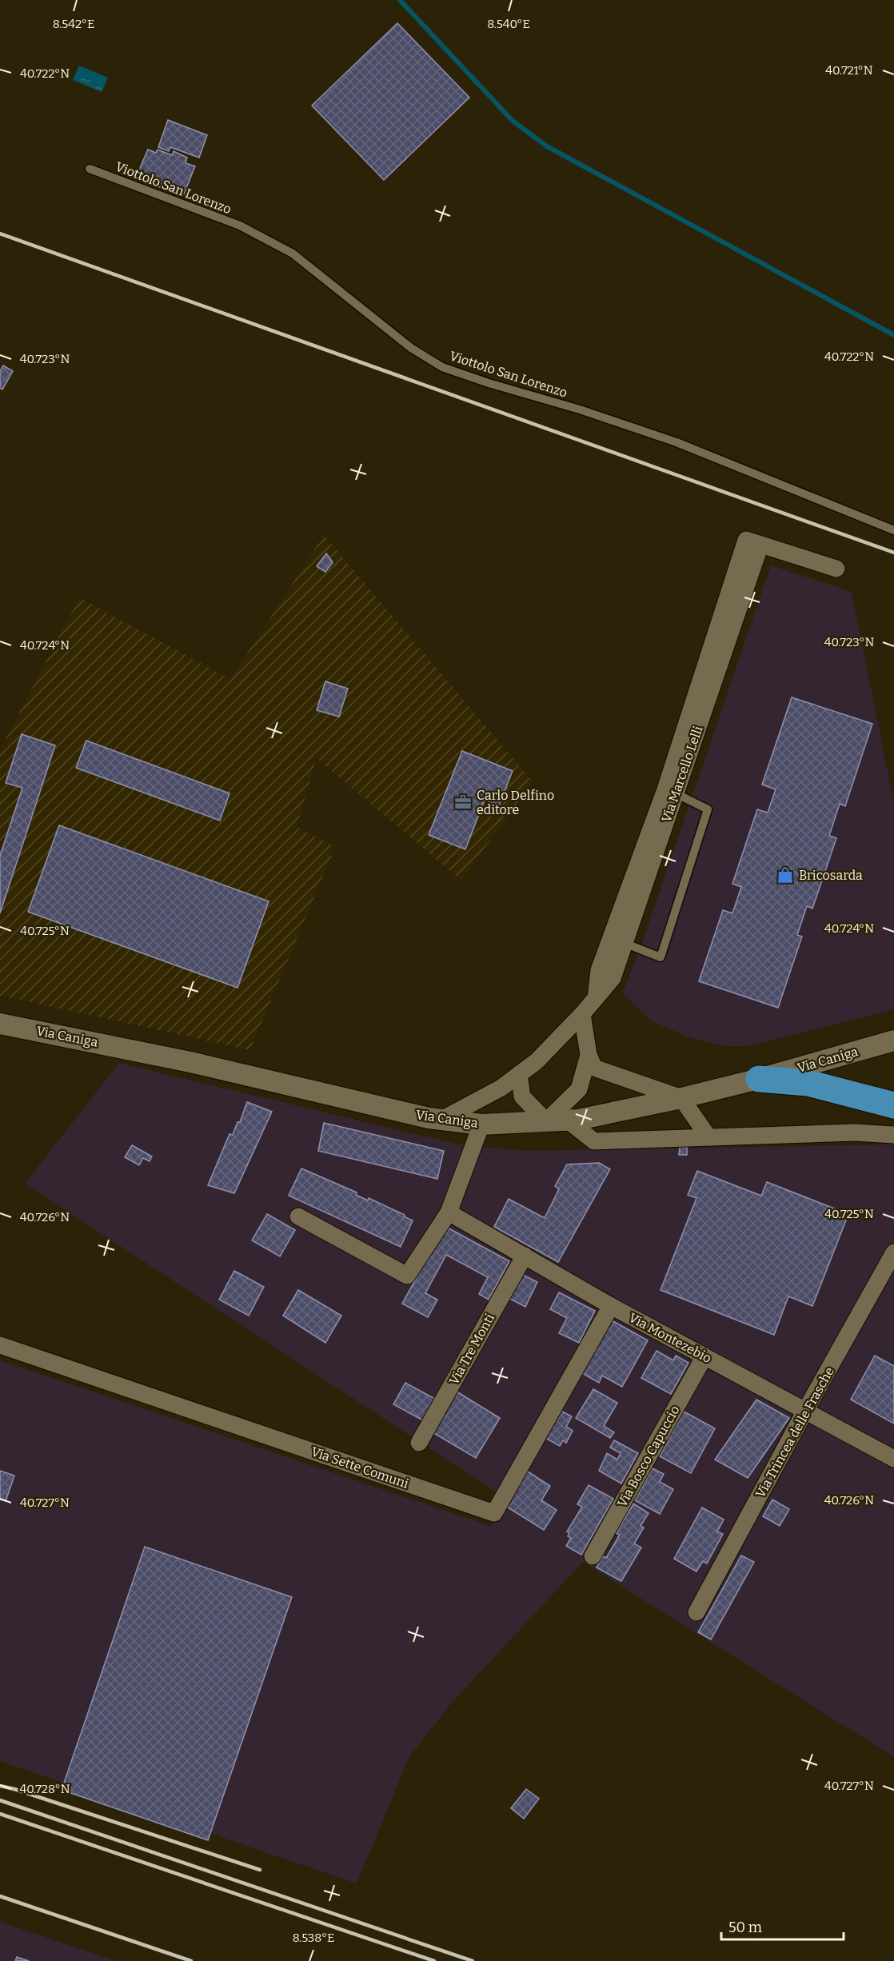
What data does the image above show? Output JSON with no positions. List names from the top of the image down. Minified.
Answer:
{"streets":{"street":["Via Marcello Lelli","Via Caniga","Via Montezebio","Via Tre Monti","Via Trincea delle Frasche","Via Bosco Capuccio","Via Sette Comuni"],"lane":["Viottolo San Lorenzo"]},"crossings":[["Via Marcello Lelli","Via Caniga"],["Via Montezebio","Via Tre Monti"],["Via Montezebio","Via Trincea delle Frasche"],["Via Montezebio","Via Bosco Capuccio"],["Via Montezebio","Via Sette Comuni"]],"places":{"office":["Carlo Delfino editore"],"shop":["Bricosarda"]},"scale_bar":"50 m","coordinates":["8.542°E","8.540°E","40.721°N","40.722°N","40.723°N","40.724°N","40.725°N","40.726°N","40.727°N","40.728°N","8.538°E"]}
